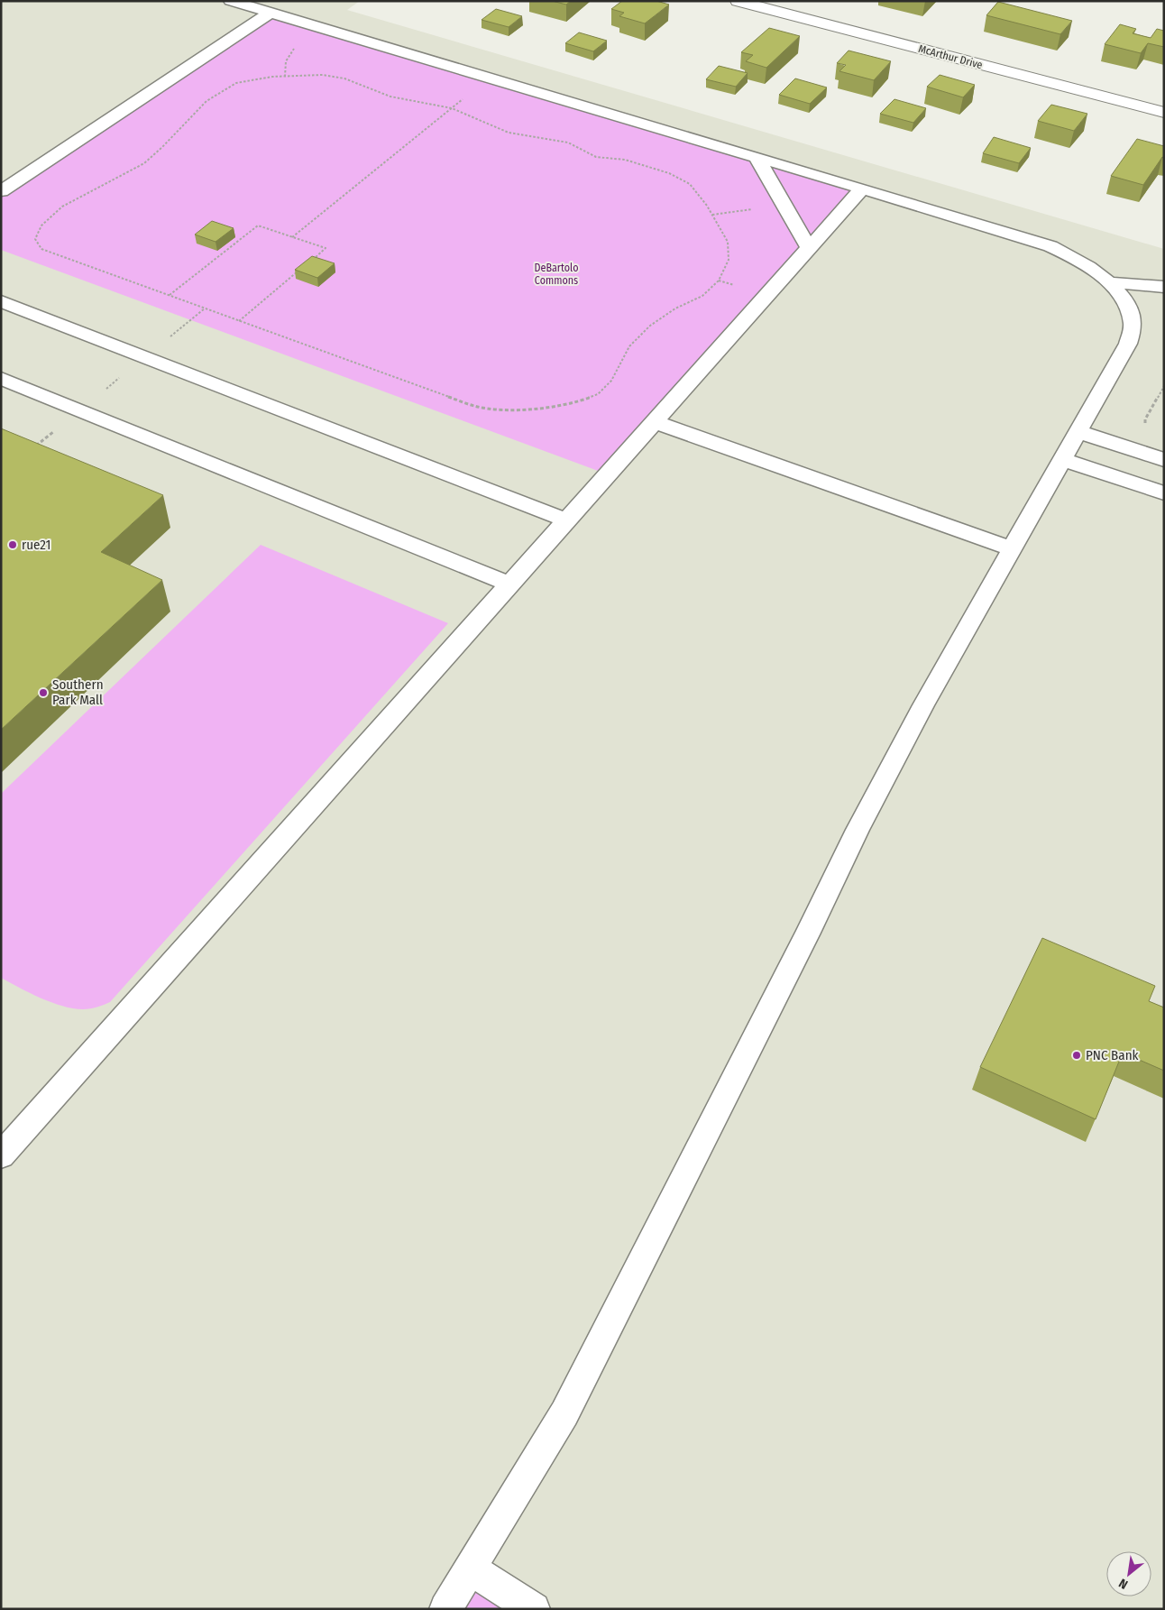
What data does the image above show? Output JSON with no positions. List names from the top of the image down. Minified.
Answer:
{"streets":{"street":["McArthur Drive"]},"parks":["DeBartolo Commons"],"places":["rue21","Southern Park Mall","PNC Bank"],"north":"bottom left"}
